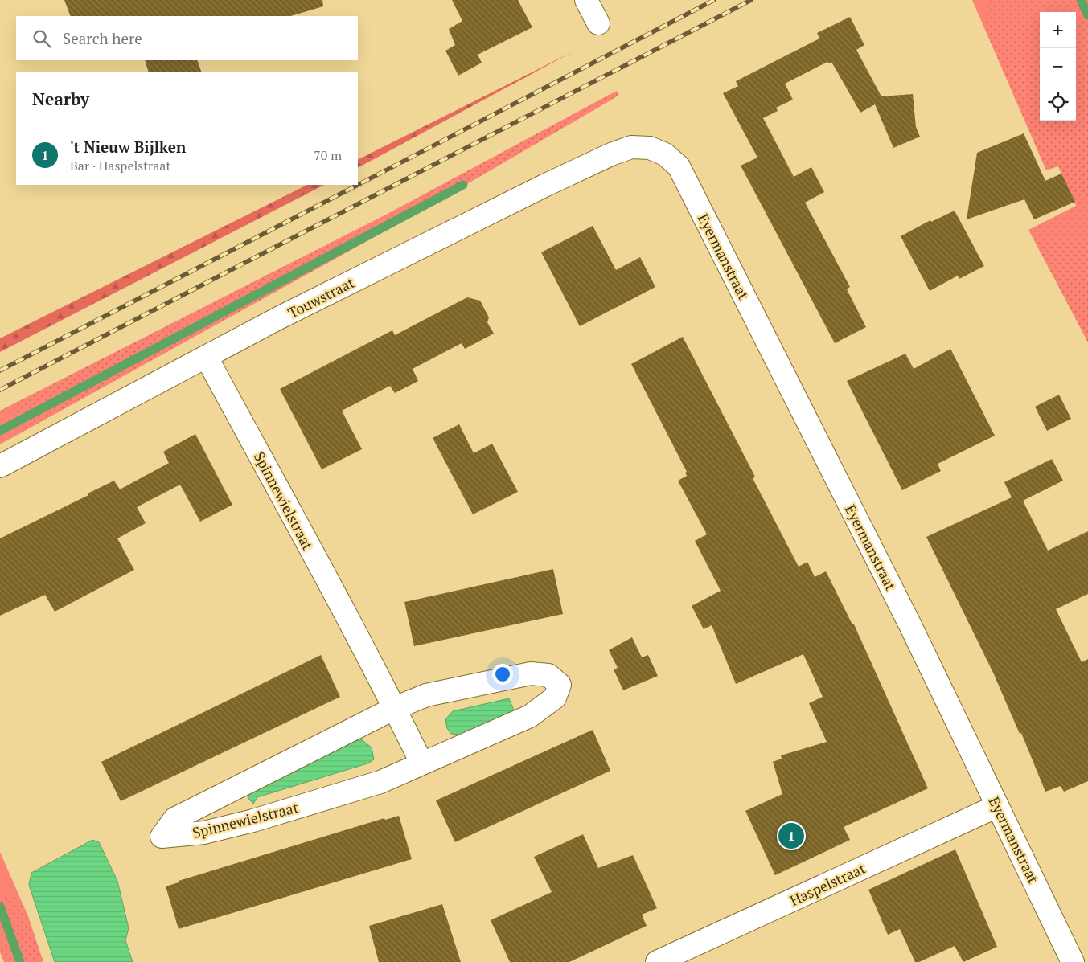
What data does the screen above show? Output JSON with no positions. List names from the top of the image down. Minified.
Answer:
{"streets":{"street":["Eyermanstraat","Touwstraat","Spinnewielstraat","Haspelstraat"]},"crossings":[["Eyermanstraat","Touwstraat"],["Eyermanstraat","Haspelstraat"],["Touwstraat","Spinnewielstraat"]],"page":{"map_buttons":["+","−"],"search":"Search here","heading":"Nearby","list":[{"mark":"1","name":"'t Nieuw Bijlken","note":"Bar · Haspelstraat","value":"70 m"}],"pins":"1"}}
